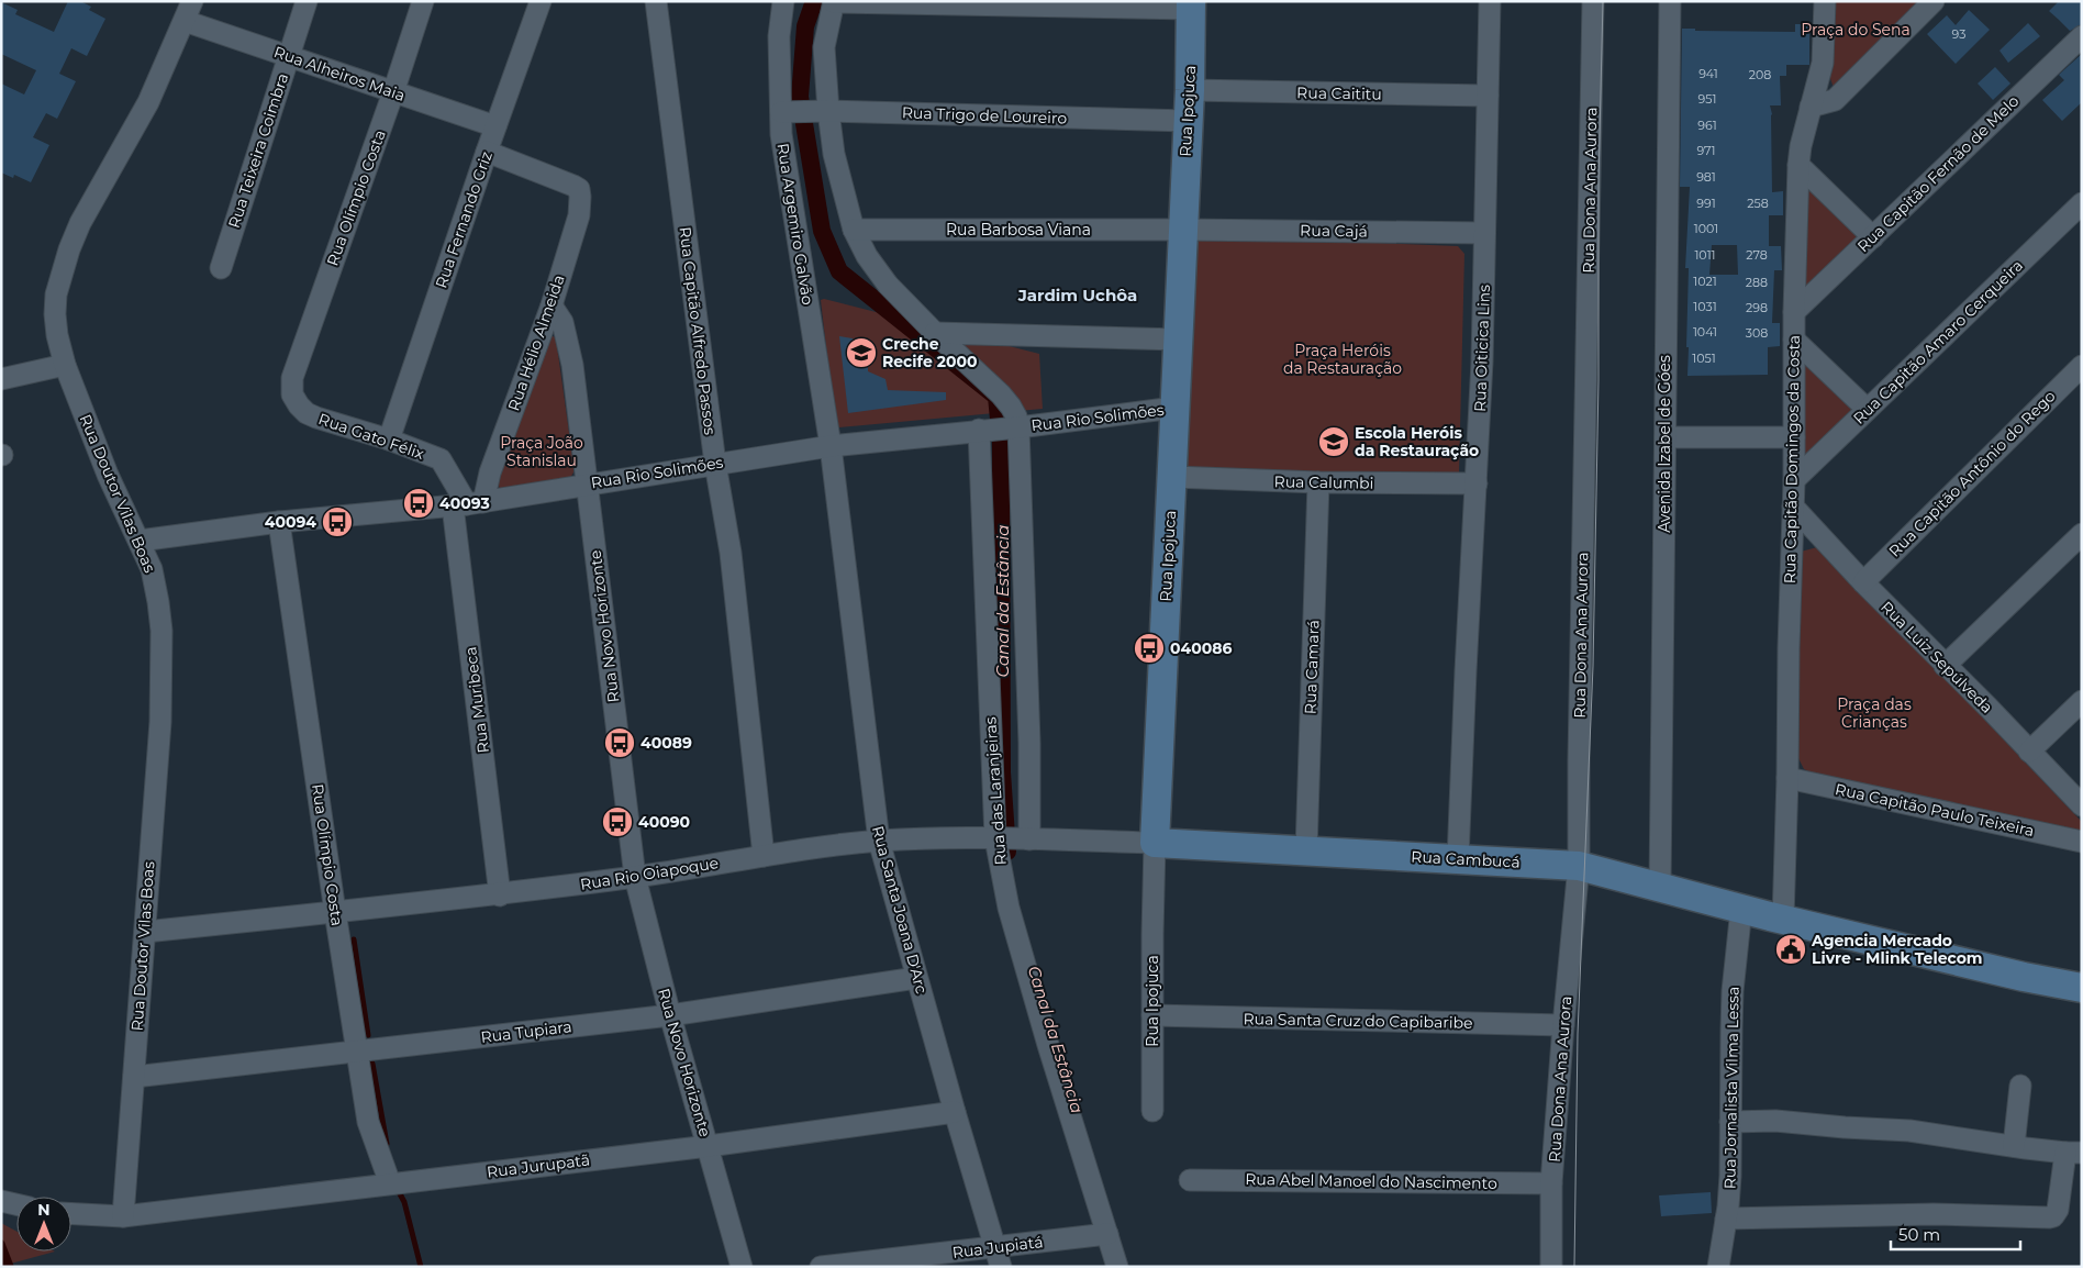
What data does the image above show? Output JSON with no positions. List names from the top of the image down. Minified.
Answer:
{"streets":{"main road":["Rua Ipojuca","Rua Cambucá"],"street":["Rua Alheiros Maia","Rua Caititu","Rua Trigo de Loureiro","Rua Teixeira Coimbra","Rua Capitão Fernão de Melo","Rua Dona Ana Aurora","Rua Olímpio Costa","Rua Fernando Griz","Rua Argemiro Galvão","Rua Barbosa Viana","Rua Cajá","Rua Capitão Alfredo Passos","Rua Capitão Amaro Cerqueira","Rua Hélio Almeida","Rua Oiticica Lins","Rua Rio Solimões","Rua Gato Félix","Avenida Izabel de Góes","Rua Capitão Domingos da Costa","Rua Capitão Antônio do Rego","Rua Calumbi","Rua Doutor Vilas Boas","Rua Novo Horizonte","Rua Luiz Sepúlveda","Rua Camará","Rua Muribeca","Rua das Laranjeiras","Rua Capitão Paulo Teixeira","Rua Rio Oiapoque","Rua Santa Joana D'Arc","Rua Santa Cruz do Capibaribe","Rua Tupiara","Rua Jornalista Vilma Lessa","Rua Jurupatã","Rua Abel Manoel do Nascimento","Rua Jupiatá"]},"crossings":[["Rua Alheiros Maia","Rua Teixeira Coimbra"],["Rua Alheiros Maia","Rua Olímpio Costa"],["Rua Alheiros Maia","Rua Fernando Griz"],["Rua Alheiros Maia","Rua Doutor Vilas Boas"],["Rua Caititu","Rua Ipojuca"],["Rua Caititu","Rua Oiticica Lins"],["Rua Ipojuca","Rua Trigo de Loureiro"],["Rua Ipojuca","Rua Barbosa Viana"],["Rua Ipojuca","Rua Cajá"],["Rua Ipojuca","Rua Rio Solimões"],["Rua Ipojuca","Rua Calumbi"],["Rua Ipojuca","Rua Cambucá"],["Rua Ipojuca","Rua Rio Oiapoque"],["Rua Ipojuca","Rua Santa Cruz do Capibaribe"],["Rua Trigo de Loureiro","Rua Argemiro Galvão"],["Rua Capitão Fernão de Melo","Rua Capitão Domingos da Costa"],["Rua Dona Ana Aurora","Rua Cambucá"],["Rua Dona Ana Aurora","Rua Santa Cruz do Capibaribe"],["Rua Dona Ana Aurora","Rua Abel Manoel do Nascimento"],["Rua Olímpio Costa","Rua Rio Solimões"],["Rua Olímpio Costa","Rua Gato Félix"],["Rua Olímpio Costa","Rua Rio Oiapoque"],["Rua Olímpio Costa","Rua Tupiara"],["Rua Olímpio Costa","Rua Jurupatã"],["Rua Fernando Griz","Rua Hélio Almeida"],["Rua Fernando Griz","Rua Gato Félix"],["Rua Argemiro Galvão","Rua Rio Solimões"],["Rua Argemiro Galvão","Rua Santa Joana D'Arc"],["Rua Barbosa Viana","Rua Cajá"],["Rua Cajá","Rua Oiticica Lins"],["Rua Capitão Alfredo Passos","Rua Rio Solimões"],["Rua Capitão Alfredo Passos","Rua Rio Oiapoque"],["Rua Capitão Amaro Cerqueira","Rua Capitão Domingos da Costa"],["Rua Hélio Almeida","Rua Rio Solimões"],["Rua Hélio Almeida","Rua Gato Félix"],["Rua Hélio Almeida","Rua Novo Horizonte"],["Rua Hélio Almeida","Rua Muribeca"],["Rua Oiticica Lins","Rua Calumbi"],["Rua Oiticica Lins","Rua Cambucá"],["Rua Rio Solimões","Rua Gato Félix"],["Rua Rio Solimões","Rua Doutor Vilas Boas"],["Rua Rio Solimões","Rua Novo Horizonte"],["Rua Rio Solimões","Rua Muribeca"],["Rua Rio Solimões","Rua das Laranjeiras"],["Rua Rio Solimões","Rua Santa Joana D'Arc"],["Rua Gato Félix","Rua Muribeca"],["Avenida Izabel de Góes","Rua Cambucá"],["Rua Capitão Domingos da Costa","Rua Luiz Sepúlveda"],["Rua Capitão Domingos da Costa","Rua Capitão Paulo Teixeira"],["Rua Capitão Domingos da Costa","Rua Cambucá"],["Rua Capitão Antônio do Rego","Rua Luiz Sepúlveda"],["Rua Calumbi","Rua Camará"],["Rua Doutor Vilas Boas","Rua Rio Oiapoque"],["Rua Doutor Vilas Boas","Rua Tupiara"],["Rua Doutor Vilas Boas","Rua Jurupatã"],["Rua Novo Horizonte","Rua Rio Oiapoque"],["Rua Novo Horizonte","Rua Tupiara"],["Rua Novo Horizonte","Rua Jurupatã"],["Rua Camará","Rua Cambucá"],["Rua Muribeca","Rua Rio Oiapoque"],["Rua das Laranjeiras","Rua Rio Oiapoque"],["Rua das Laranjeiras","Rua Jupiatá"],["Rua Cambucá","Rua Rio Oiapoque"],["Rua Cambucá","Rua Jornalista Vilma Lessa"],["Rua Rio Oiapoque","Rua Santa Joana D'Arc"],["Rua Santa Joana D'Arc","Rua Tupiara"],["Rua Santa Joana D'Arc","Rua Jurupatã"],["Rua Santa Joana D'Arc","Rua Jupiatá"]],"districts":["Jardim Uchôa"],"water":["Canal da Estância"],"parks":["Praça do Sena","Praça Heróis da Restauração","Praça João Stanislau","Praça das Crianças"],"places":{"school or university":["Creche Recife 2000","Escola Heróis da Restauração"],"bus stop":["40093","40094","040086","40089","40090"],"public building":["Agencia Mercado Livre - Mlink Telecom"]},"house_numbers":["93","941","208","951","961","971","981","991","258","1001","1011","278","1021","288","1031","298","1041","308","1051"],"scale_bar":"50 m","north":"top"}
